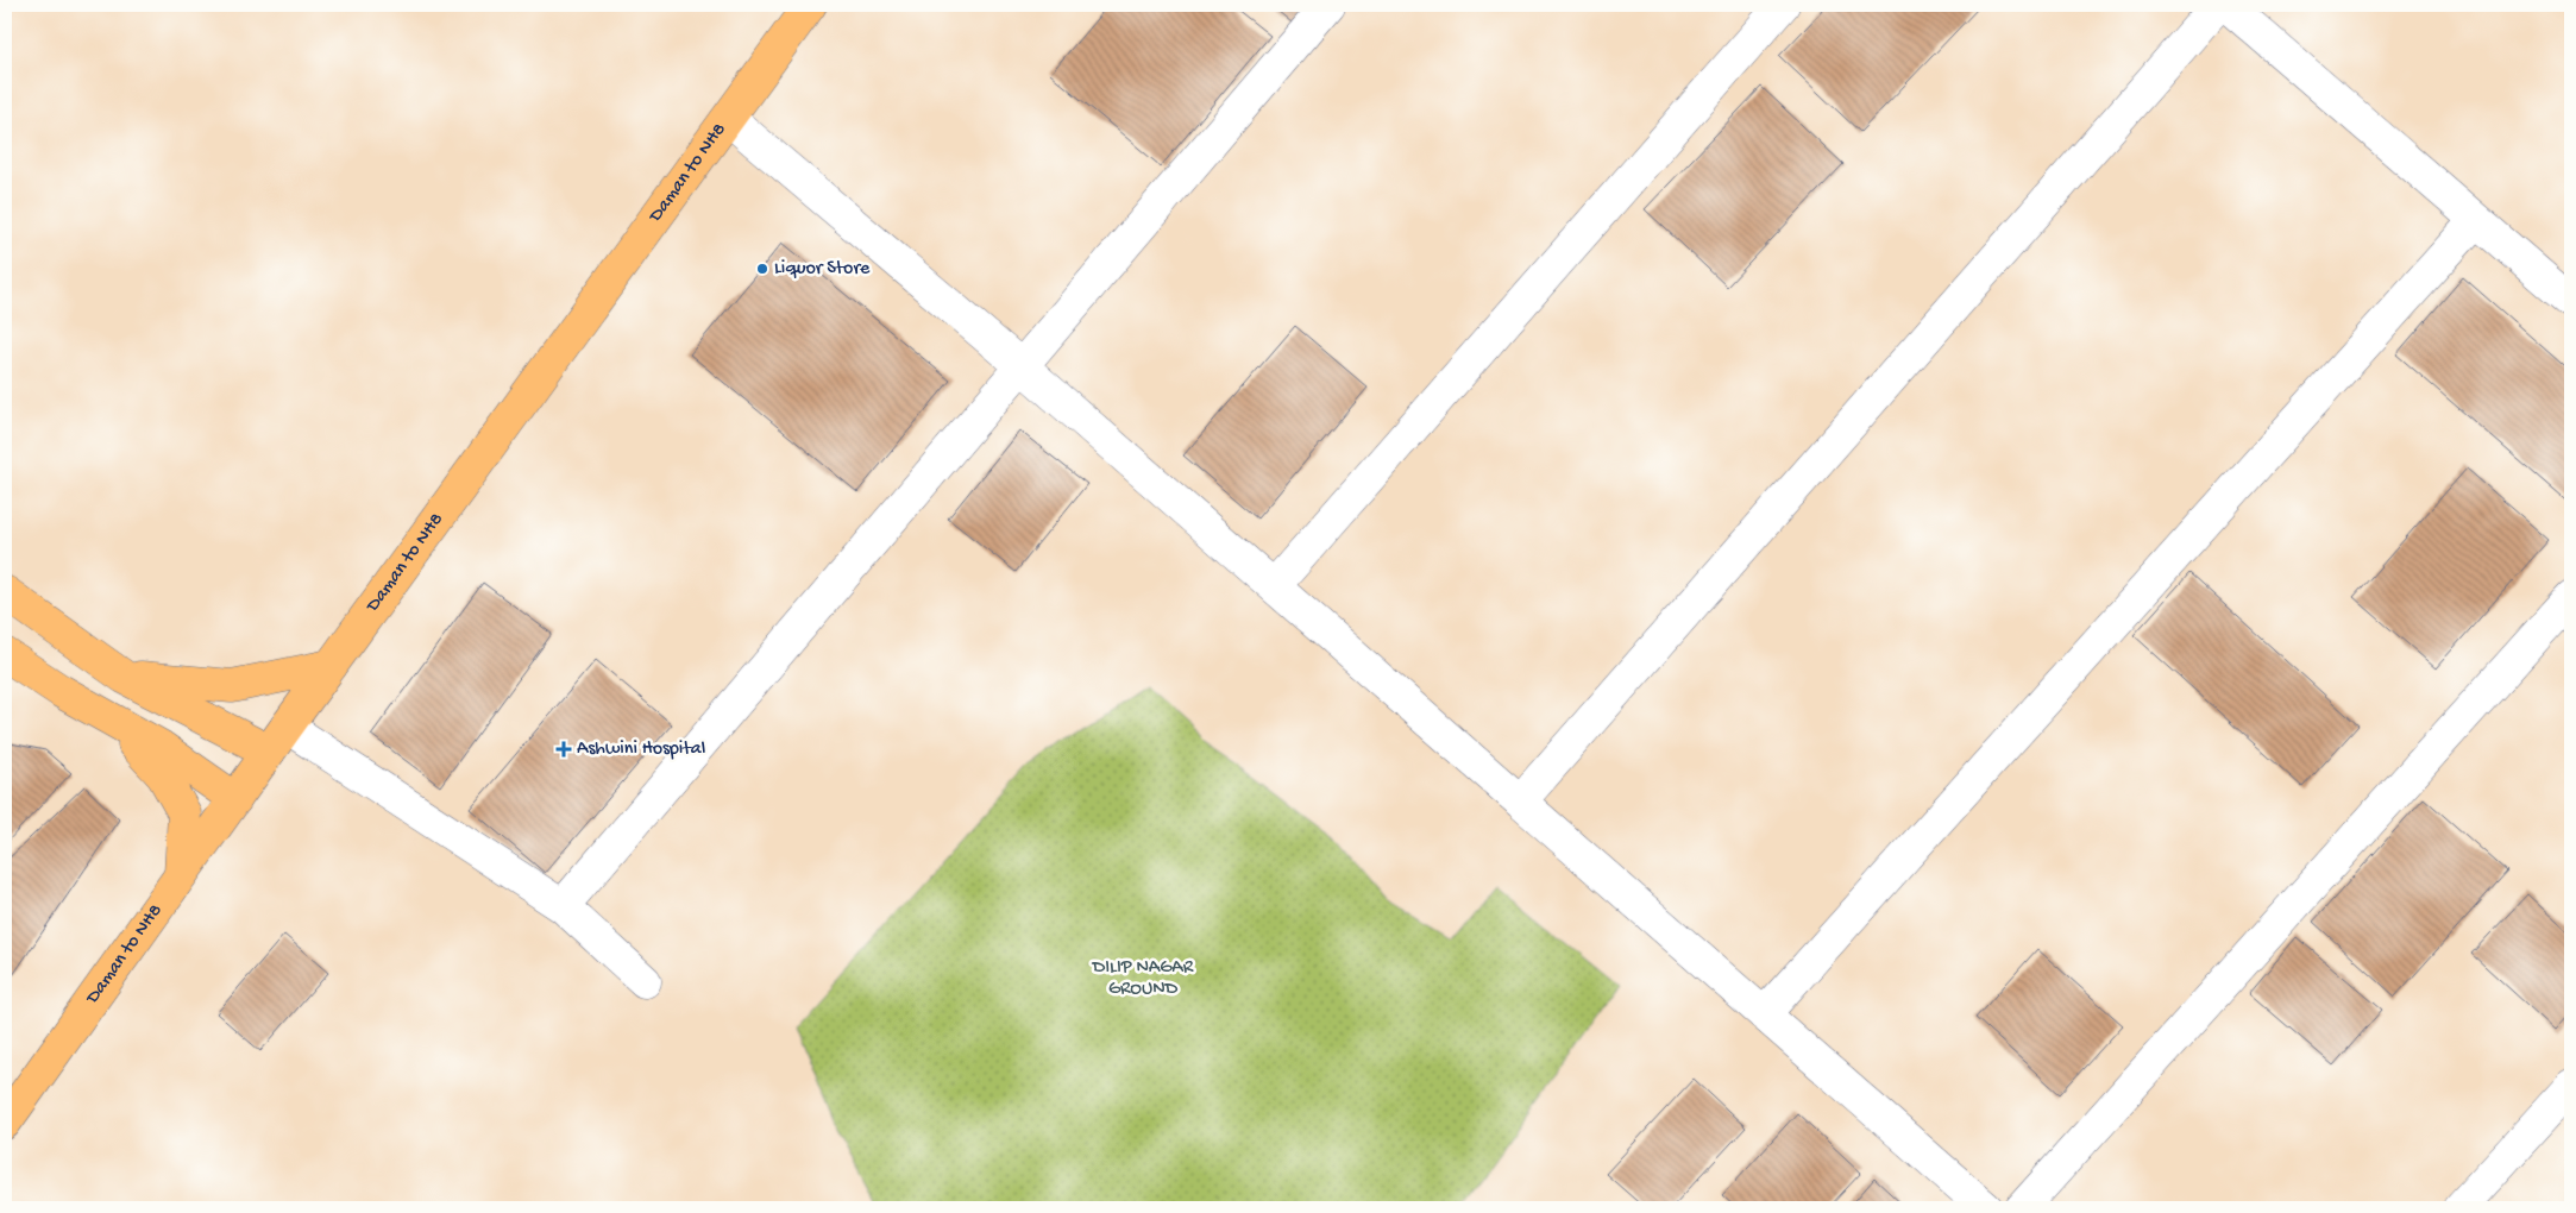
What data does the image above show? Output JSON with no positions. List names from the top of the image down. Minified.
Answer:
{"streets":{"main road":["Daman to NH8"]},"parks":["DILIP NAGAR GROUND"],"places":{"other":["Liquor Store"],"health":["Ashwini Hospital"]}}
